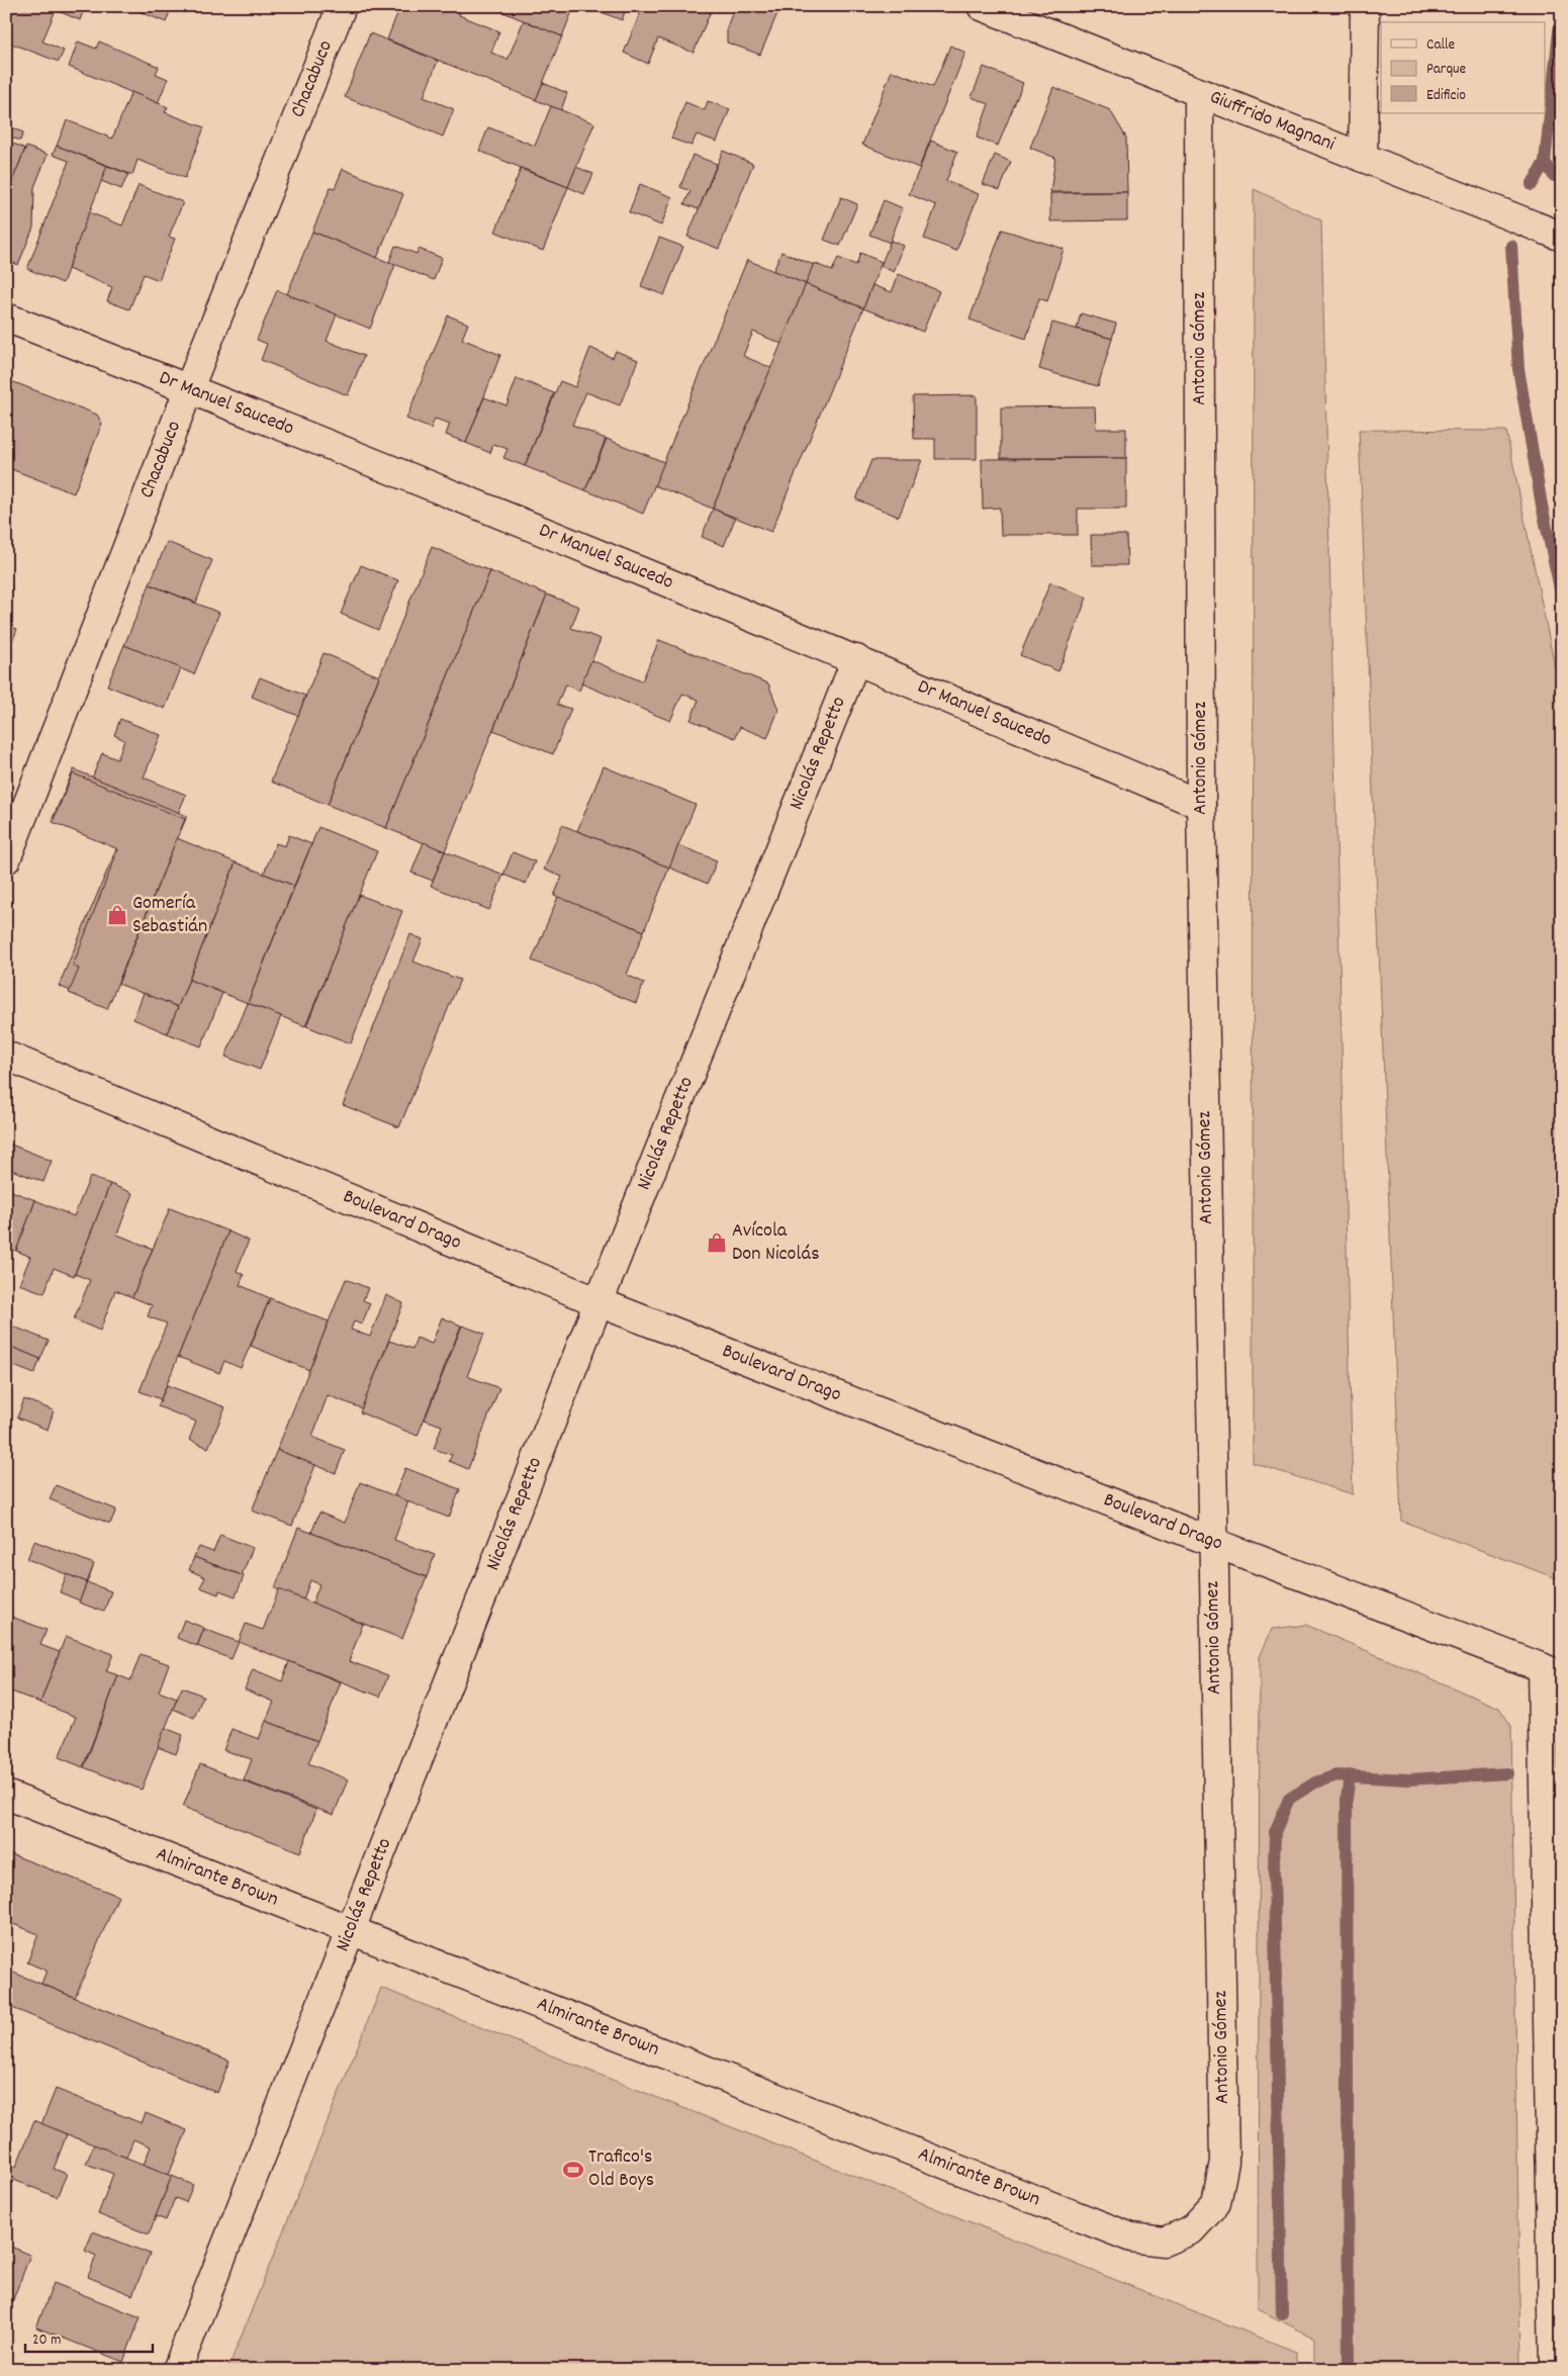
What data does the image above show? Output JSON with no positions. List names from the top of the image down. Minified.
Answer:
{"streets":{"street":["Chacabuco","Giuffrido Magnani","Antonio Gómez","Dr Manuel Saucedo","Nicolás Repetto","Boulevard Drago","Almirante Brown"]},"crossings":[["Chacabuco","Dr Manuel Saucedo"],["Giuffrido Magnani","Antonio Gómez"],["Antonio Gómez","Dr Manuel Saucedo"],["Antonio Gómez","Boulevard Drago"],["Antonio Gómez","Almirante Brown"],["Dr Manuel Saucedo","Nicolás Repetto"],["Nicolás Repetto","Boulevard Drago"],["Nicolás Repetto","Almirante Brown"]],"places":{"shop":["Gomería Sebastián","Avícola Don Nicolás"],"sports":["Trafico's Old Boys"]},"legend":["Calle","Parque","Edificio"],"scale_bar":"20 m"}
